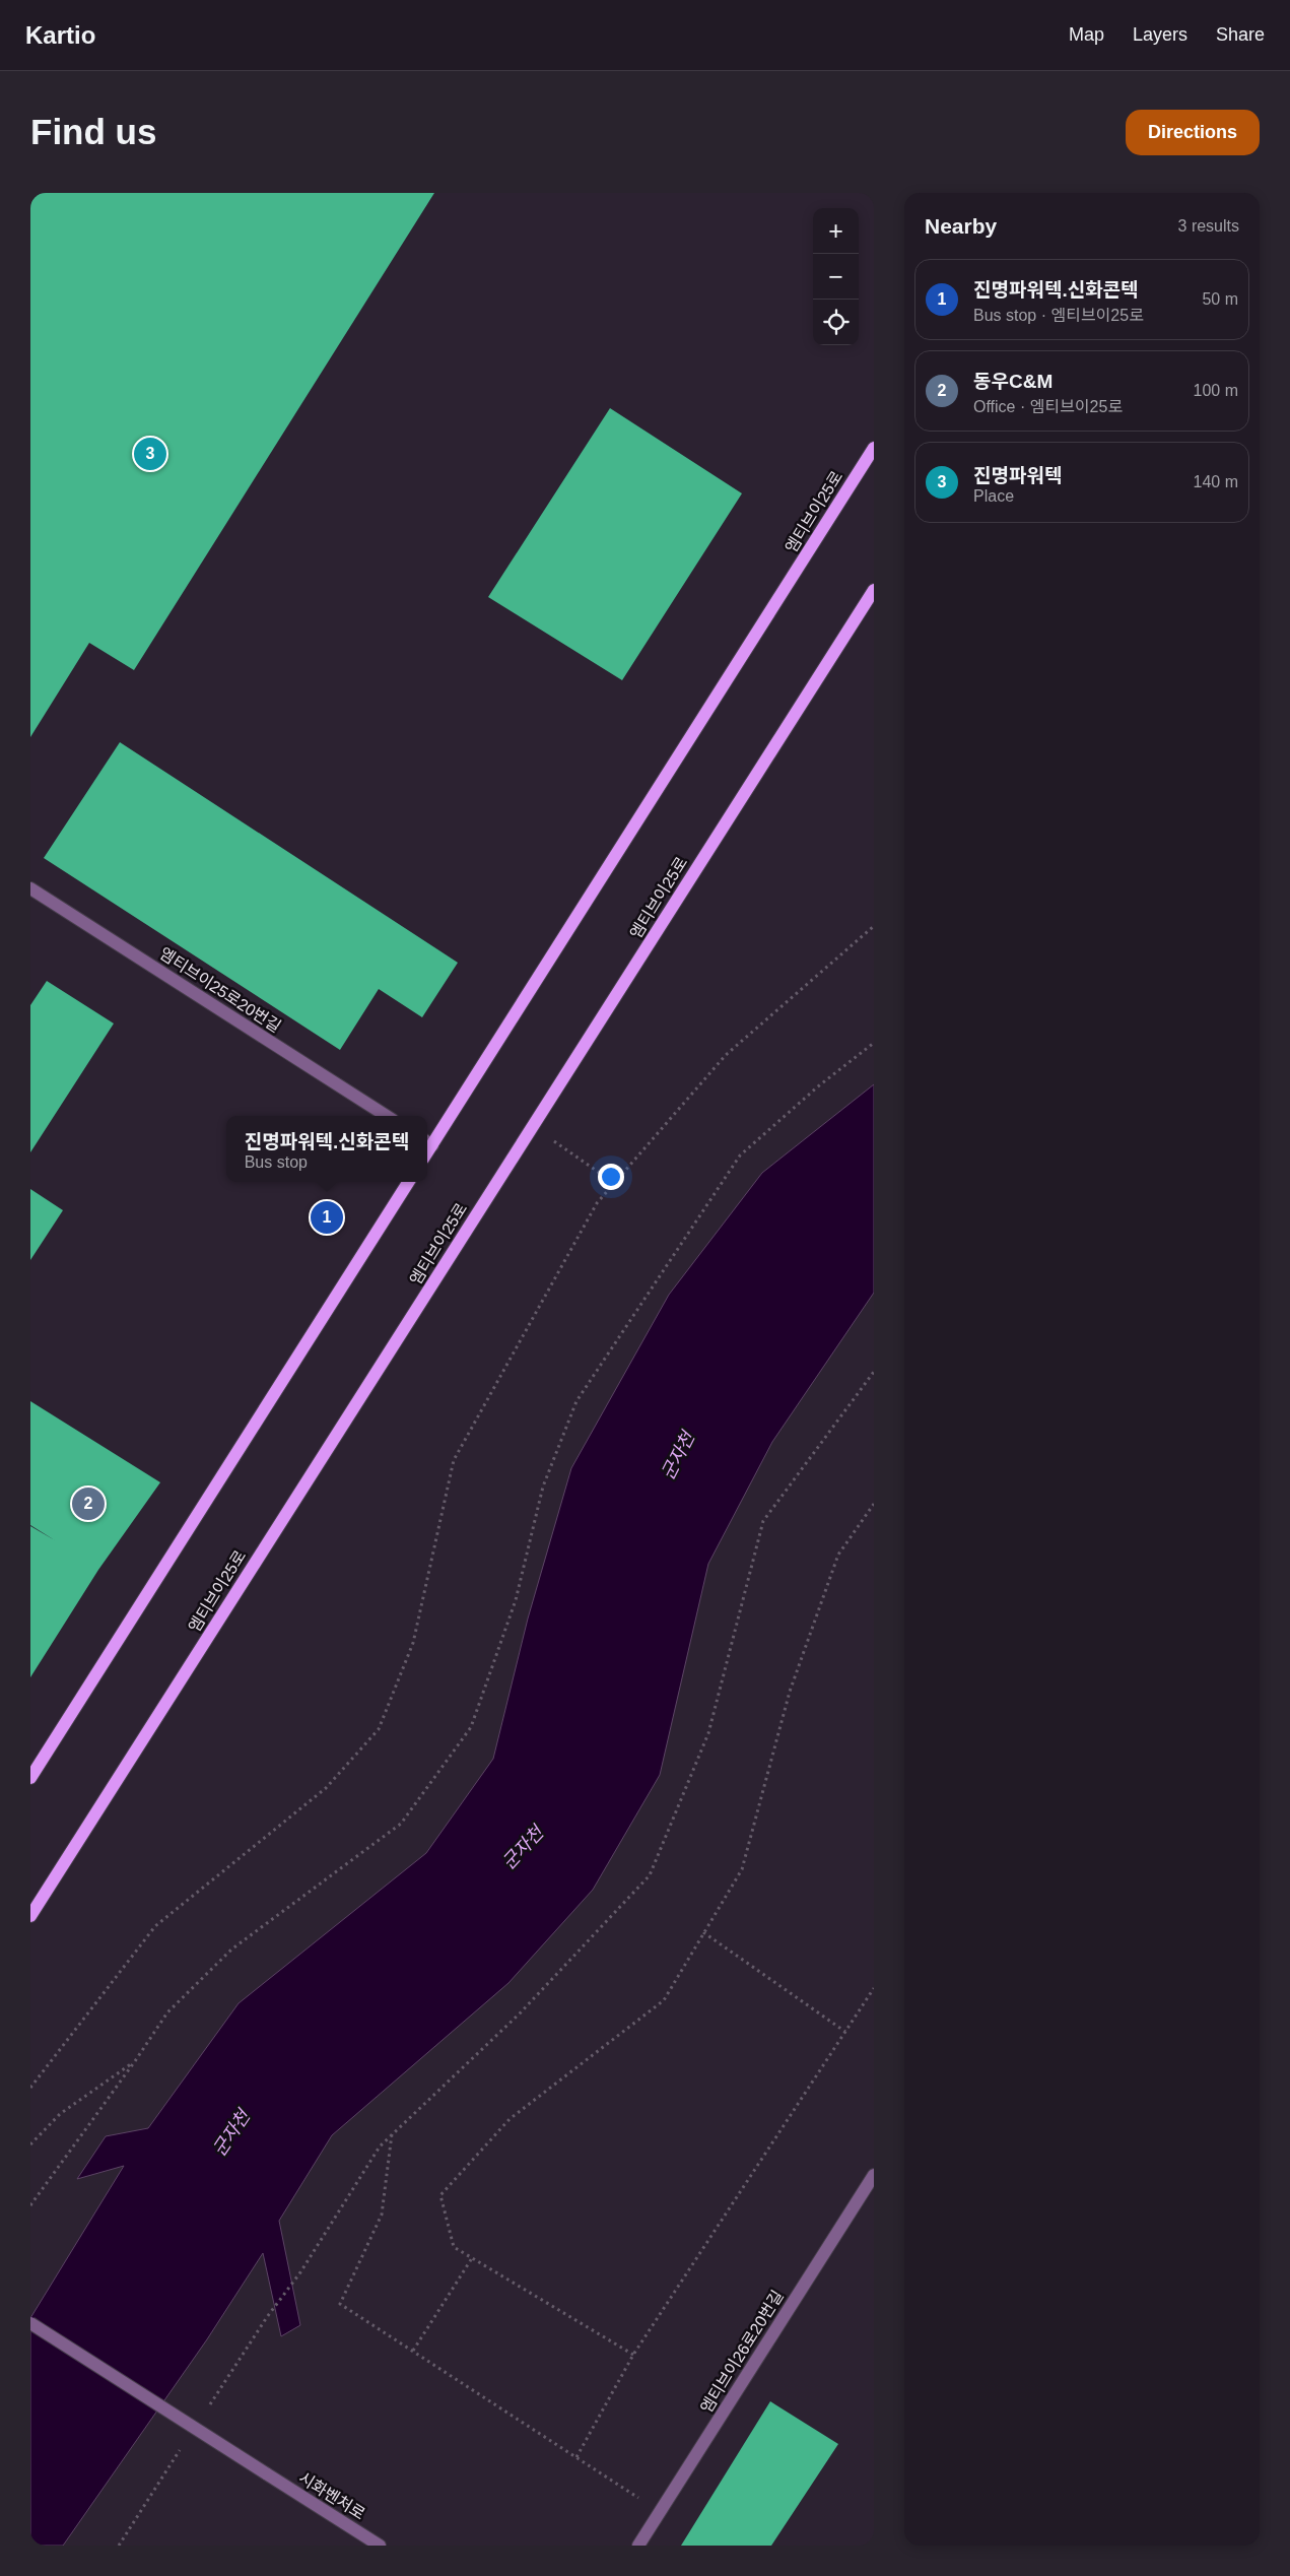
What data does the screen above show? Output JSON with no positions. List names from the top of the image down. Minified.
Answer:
{"streets":{"main road":["엠티브이25로"],"street":["엠티브이25로20번길","엠티브이26로20번길","시화벤처로"]},"water":["군자천"],"page":{"header":"Kartio","nav":["Map","Layers","Share"],"buttons":"Directions","title":"Find us","heading":["Nearby","3 results"],"map_buttons":["+","−"],"list":[{"mark":"1","name":"진명파워텍.신화콘텍","note":"Bus stop · 엠티브이25로","value":"50 m"},{"mark":"2","name":"동우C&M","note":"Office · 엠티브이25로","value":"100 m"},{"mark":"3","name":"진명파워텍","note":"Place","value":"140 m"}],"pins":["3","1","2"],"popup":["진명파워텍.신화콘텍","Bus stop"]}}
